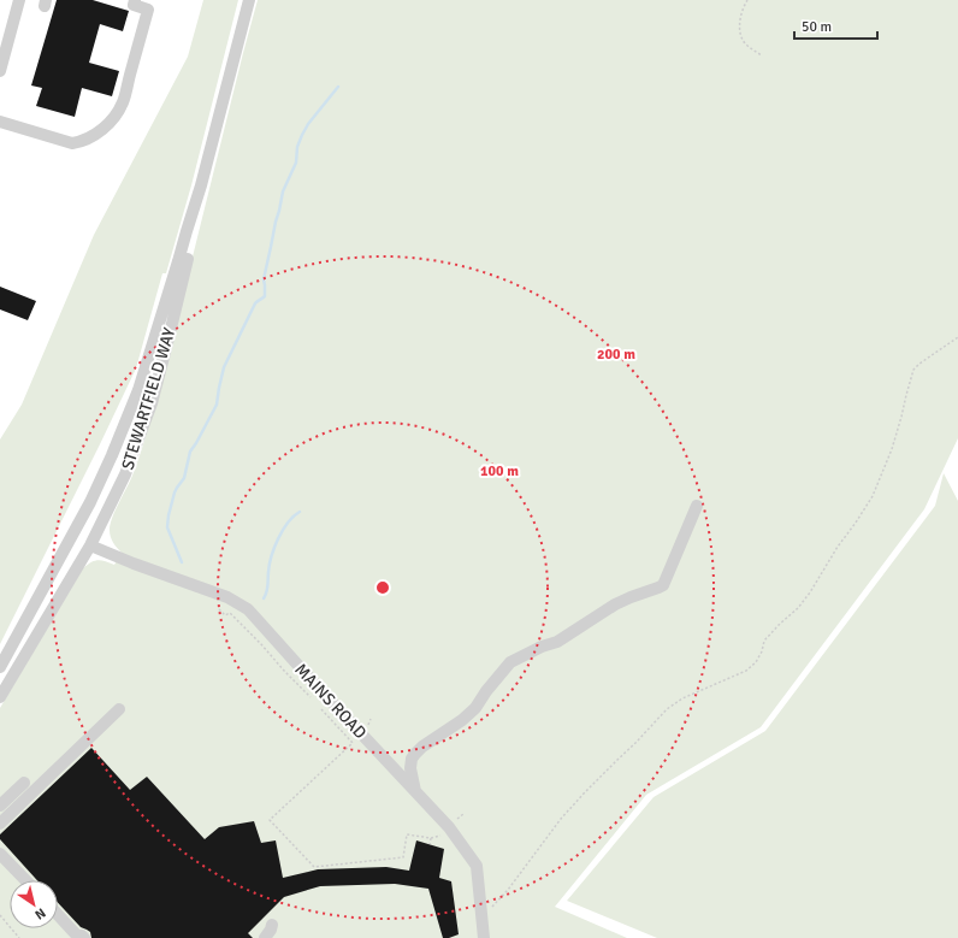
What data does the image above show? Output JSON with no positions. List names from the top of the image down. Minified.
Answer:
{"streets":{"street":["STEWARTFIELD WAY","MAINS ROAD"]},"crossings":[["STEWARTFIELD WAY","MAINS ROAD"]],"scale_bar":"50 m","north":"bottom right","rings":["200 m","100 m"]}
